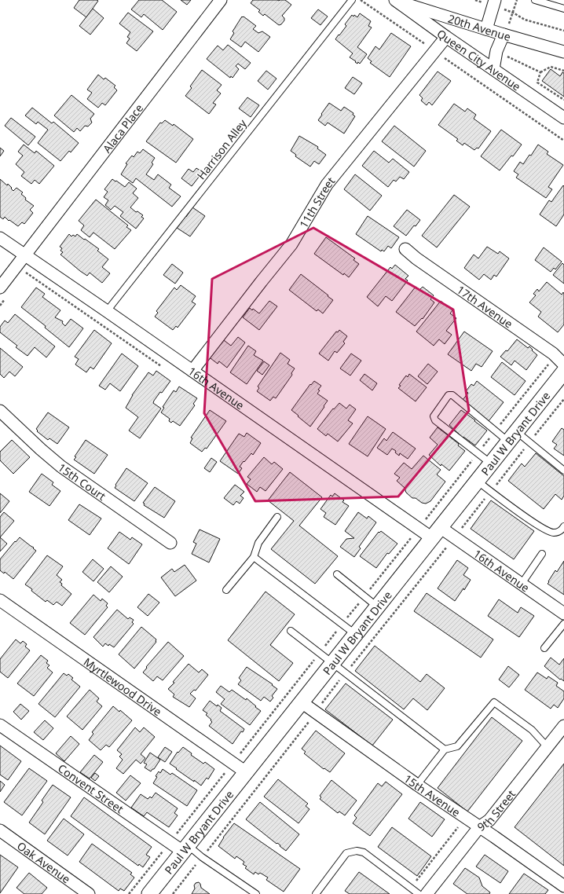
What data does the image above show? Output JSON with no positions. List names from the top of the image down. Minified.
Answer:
{"streets":{"street":["20th Avenue","Queen City Avenue","Alaca Place","11th Street","17th Avenue","16th Avenue","Paul W Bryant Drive","15th Court","Myrtlewood Drive","Convent Street","15th Avenue","9th Street","Oak Avenue"],"lane":["Harrison Alley"]},"crossings":[["20th Avenue","Queen City Avenue"],["Queen City Avenue","11th Street"],["Alaca Place","16th Avenue"],["Harrison Alley","16th Avenue"],["11th Street","16th Avenue"],["16th Avenue","Paul W Bryant Drive"],["Paul W Bryant Drive","Myrtlewood Drive"],["Paul W Bryant Drive","Convent Street"],["Paul W Bryant Drive","15th Avenue"],["15th Avenue","9th Street"]]}
